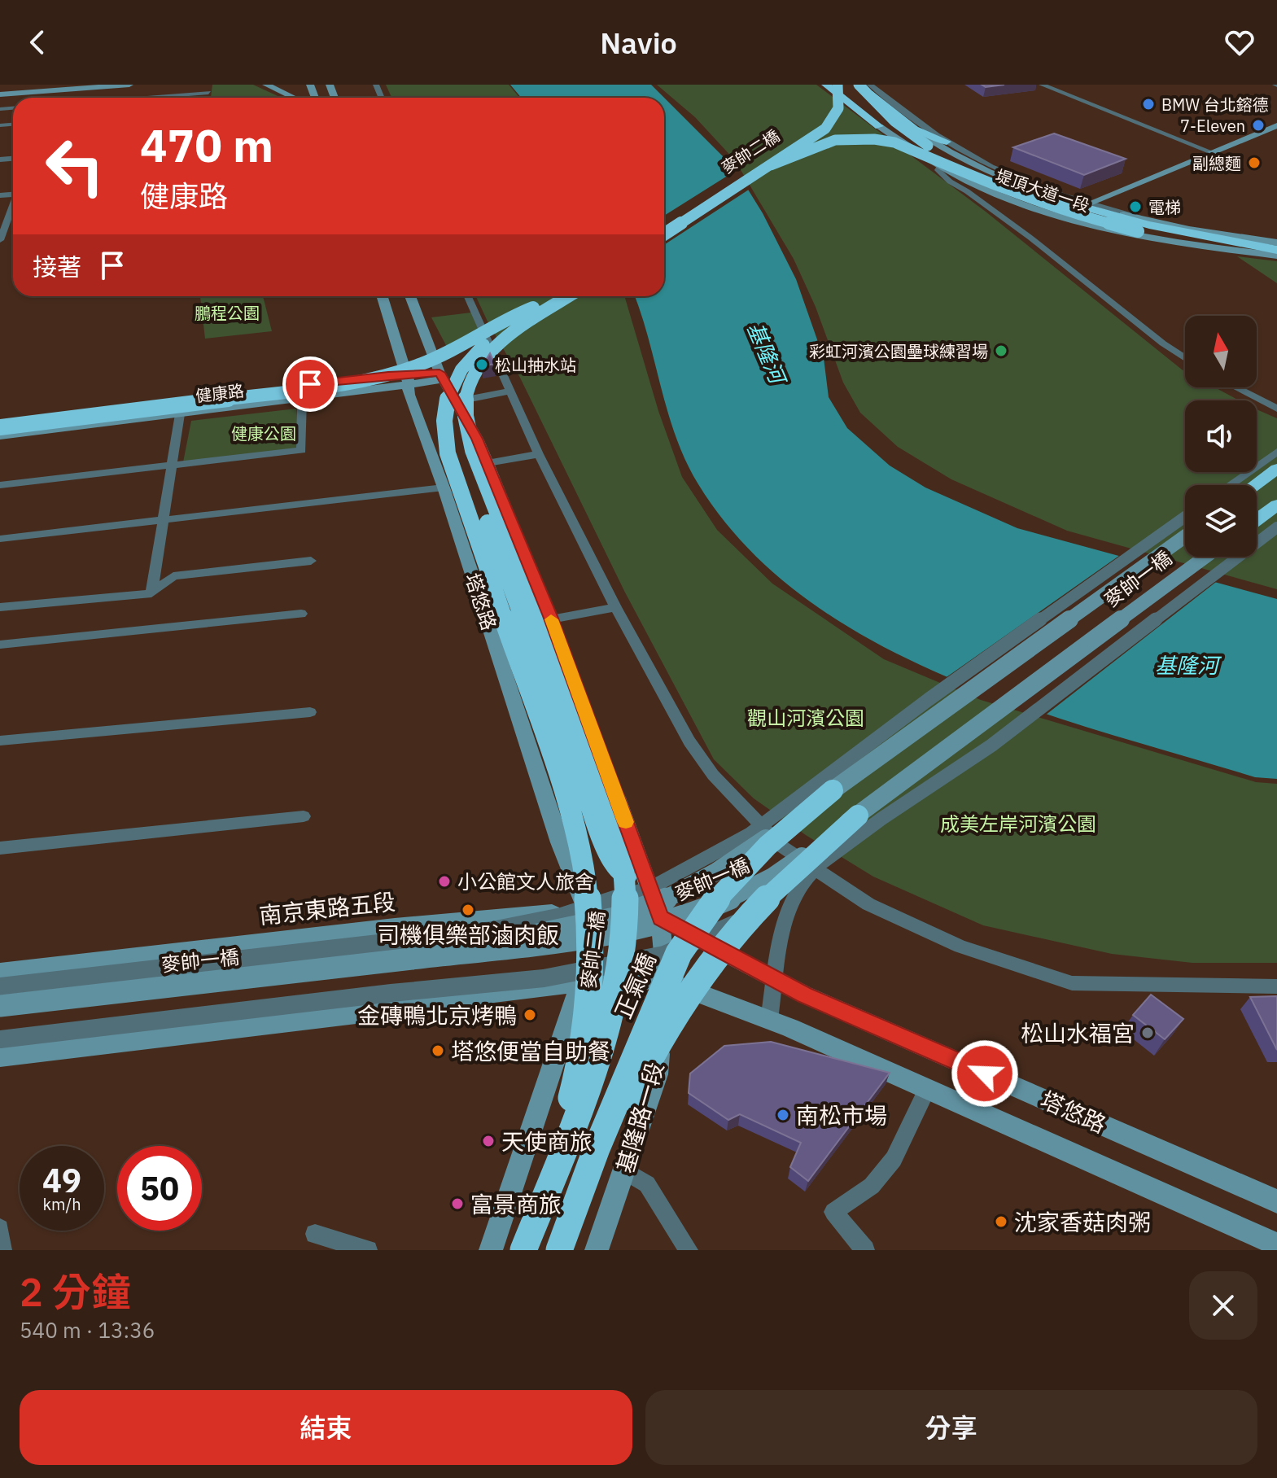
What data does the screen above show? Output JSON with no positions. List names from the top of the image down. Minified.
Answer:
{"streets":{"highway":["麥帥二橋","堤頂大道一段","麥帥一橋","正氣橋"],"main road":["健康路","塔悠路","南京東路五段","基隆路一段"]},"crossings":[["麥帥二橋","堤頂大道一段"],["健康路","塔悠路"],["麥帥一橋","正氣橋"],["塔悠路","南京東路五段"],["塔悠路","基隆路一段"]],"water":["基隆河"],"parks":["鵬程公園","健康公園","觀山河濱公園","成美左岸河濱公園"],"places":["BMW 台北鎔德","7-Eleven","副總麵","電梯","彩虹河濱公園壘球練習場","松山抽水站","小公館文人旅舍","司機俱樂部滷肉飯","金磚鴨北京烤鴨","松山水福宮","塔悠便當自助餐","南松市場","天使商旅","富景商旅","沈家香菇肉粥"],"north":"top","page":{"header":"Navio","turn":["470 m","健康路"],"then":"接著","speed":"49 km/h","limit":"50","heading":["2 分鐘","540 m · 13:36"],"buttons":["結束","分享"]}}
